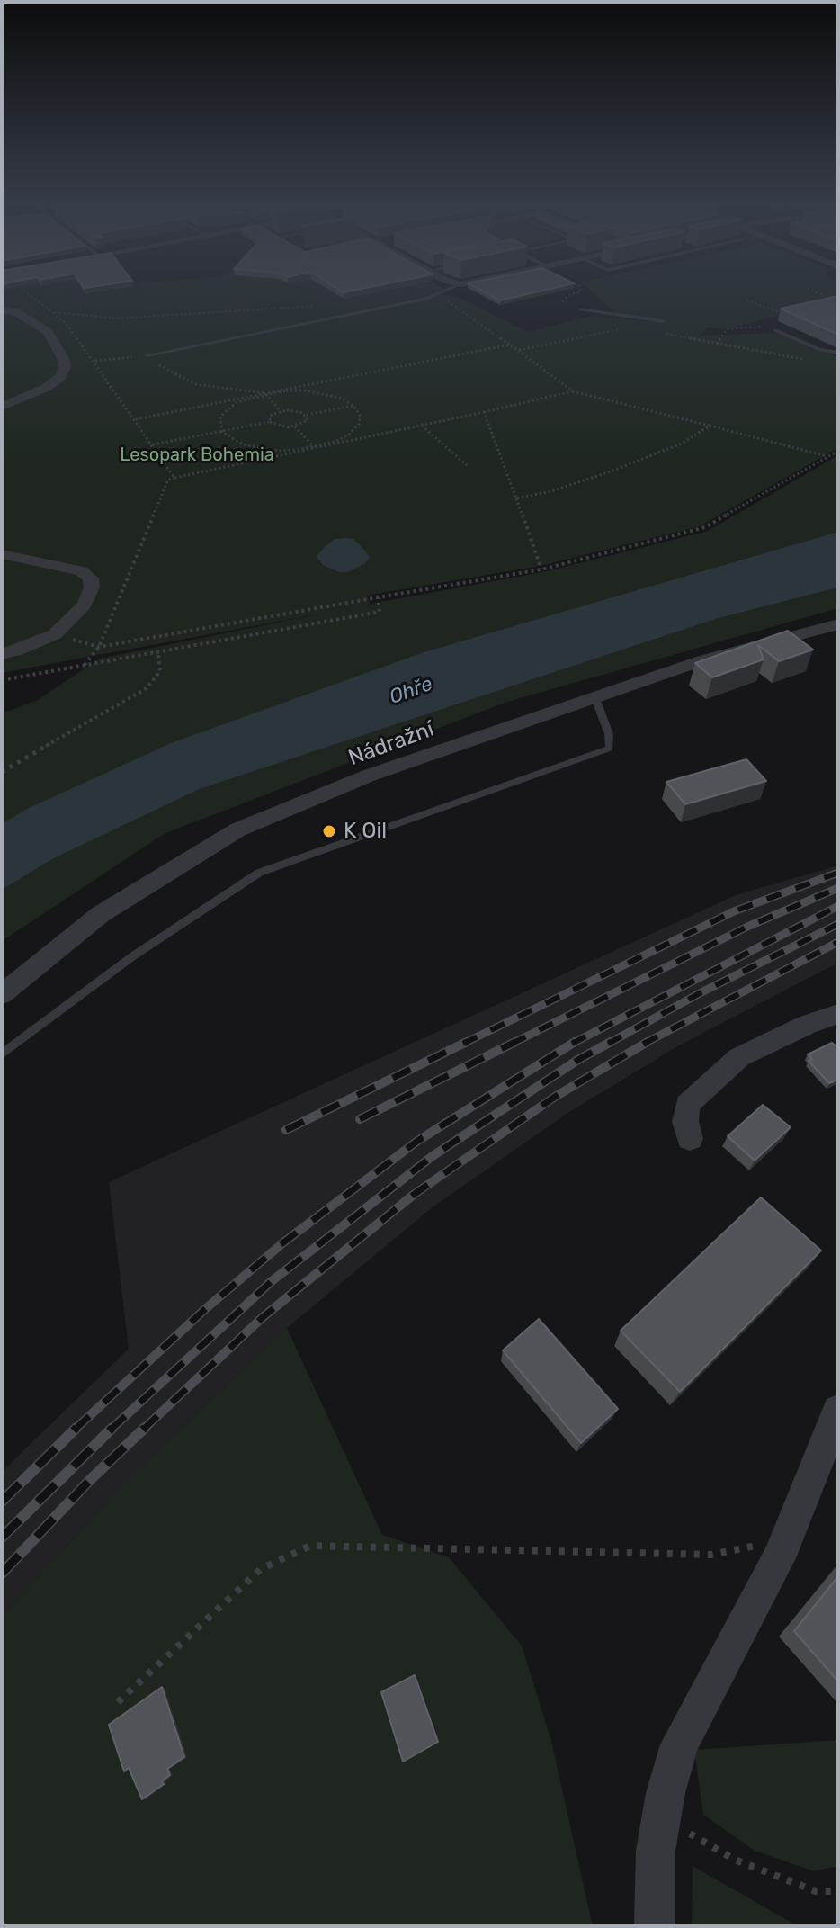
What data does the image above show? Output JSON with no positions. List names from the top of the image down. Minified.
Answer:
{"streets":{"street":["Nádražní"]},"water":["Ohře"],"parks":["Lesopark Bohemia"],"places":["K Oil"]}
